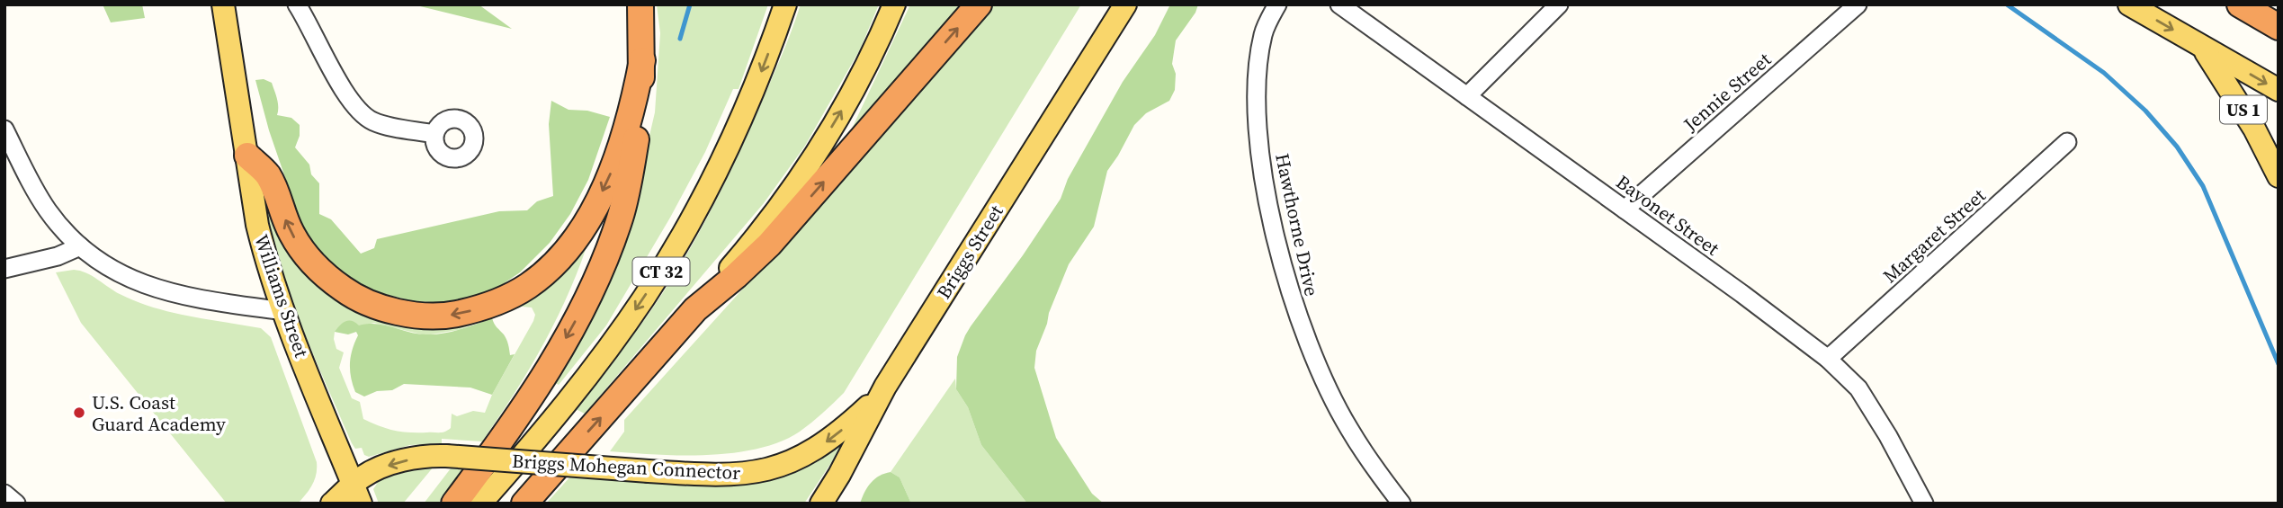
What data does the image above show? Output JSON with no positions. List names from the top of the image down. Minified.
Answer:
{"streets":{"highway":["CT 32"],"main road":["US 1","Briggs Street","Williams Street","Briggs Mohegan Connector"],"street":["Jennie Street","Bayonet Street","Hawthorne Drive","Margaret Street"]},"crossings":[["Jennie Street","Bayonet Street"],["Bayonet Street","Margaret Street"],["Briggs Street","Briggs Mohegan Connector"],["Williams Street","Briggs Mohegan Connector"]],"one_way":["Briggs Mohegan Connector"],"places":["U.S. Coast Guard Academy"]}
